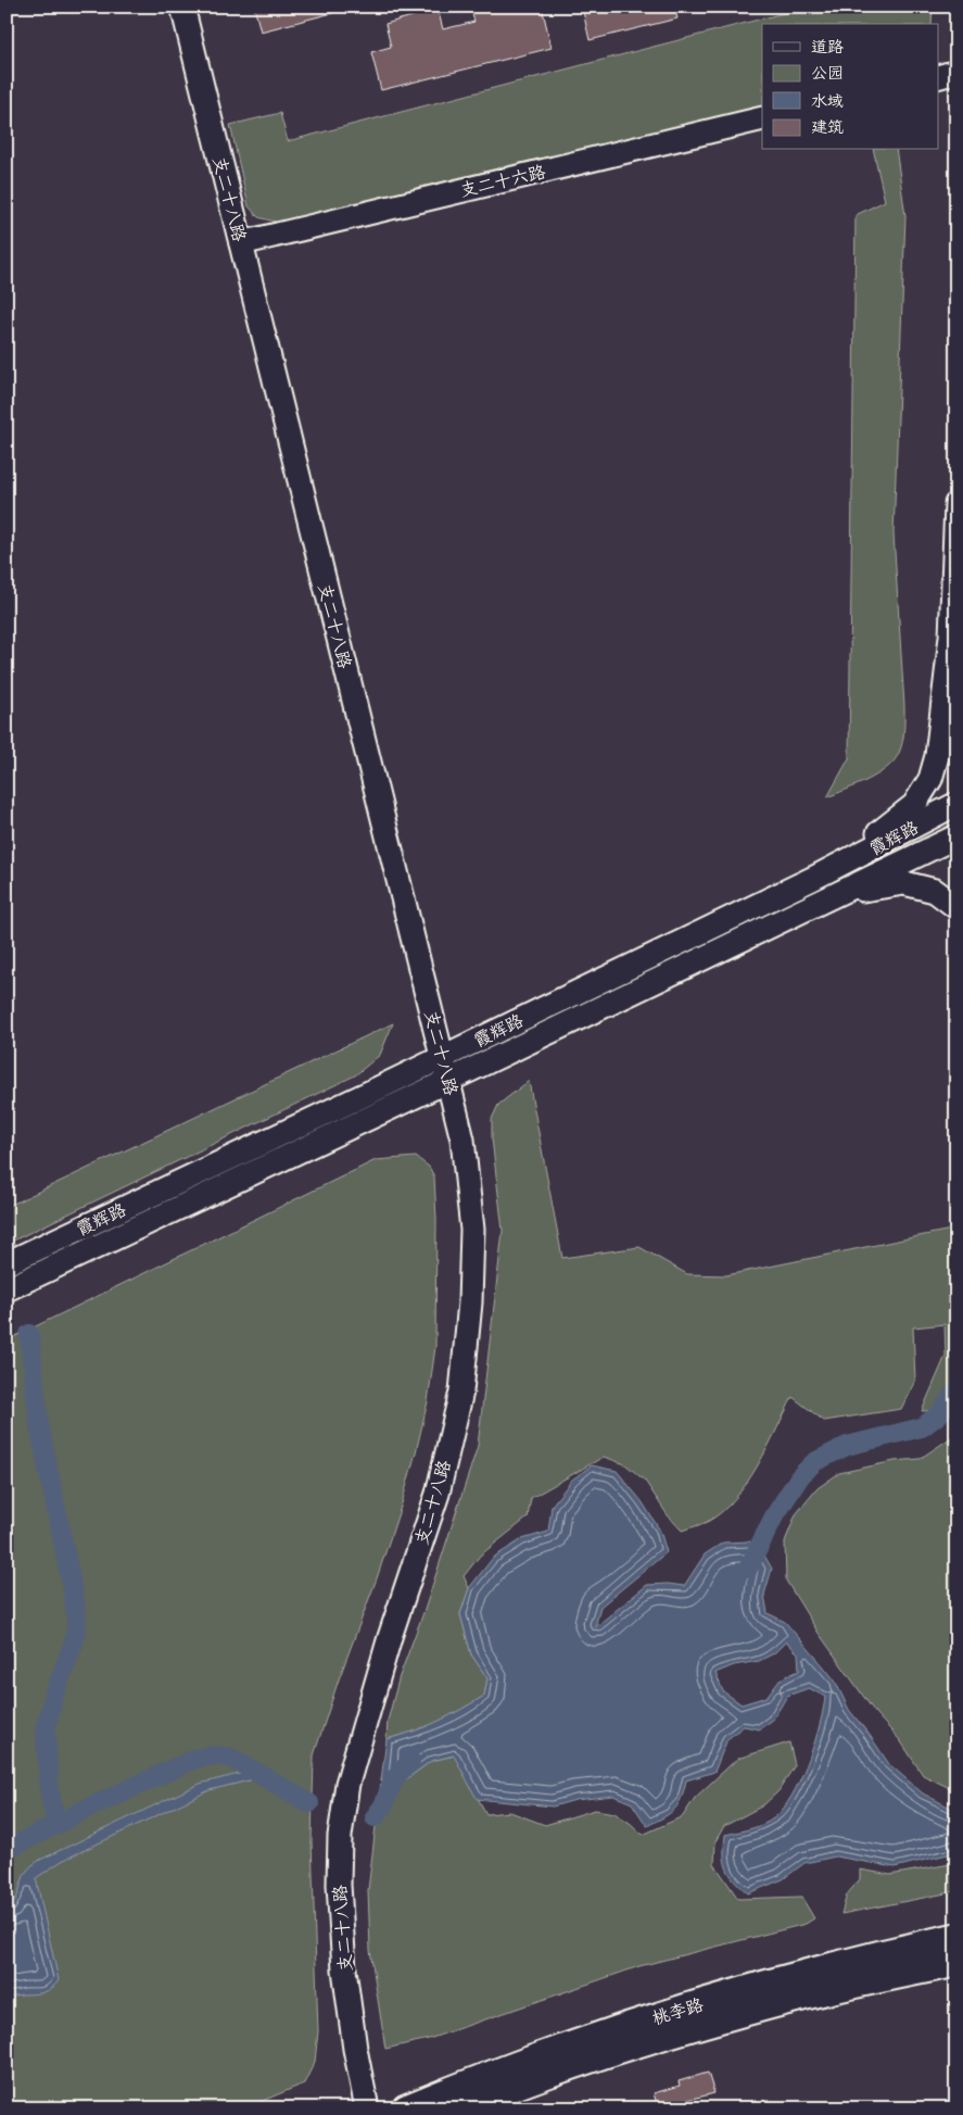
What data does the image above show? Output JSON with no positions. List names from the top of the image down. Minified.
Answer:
{"streets":{"main road":["桃李路"],"street":["支二十六路","支二十八路","霞辉路"]},"crossings":[["支二十六路","支二十八路"],["支二十八路","霞辉路"]],"legend":["道路","公园","水域","建筑"]}
